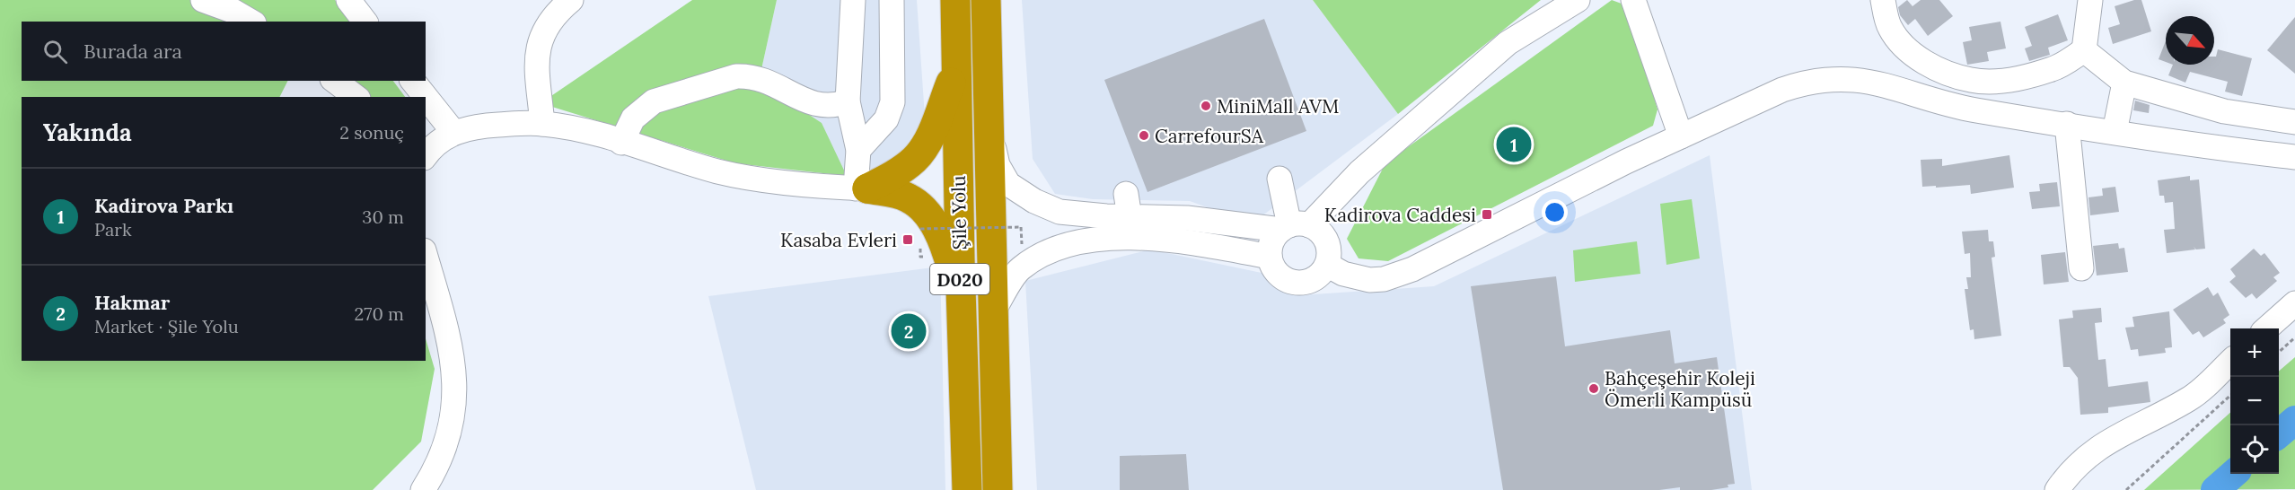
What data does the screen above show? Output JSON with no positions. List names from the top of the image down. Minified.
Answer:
{"streets":{"highway":["Şile Yolu","D020"]},"places":{"other":["MiniMall AVM","CarrefourSA","Bahçeşehir Koleji Ömerli Kampüsü"],"transit":["Kadirova Caddesi","Kasaba Evleri"]},"north":"bottom right","page":{"search":"Burada ara","heading":["Yakında","2 sonuç"],"pins":["1","2"],"list":[{"mark":"1","name":"Kadirova Parkı","note":"Park","value":"30 m"},{"mark":"2","name":"Hakmar","note":"Market · Şile Yolu","value":"270 m"}],"map_buttons":["+","−"]}}
